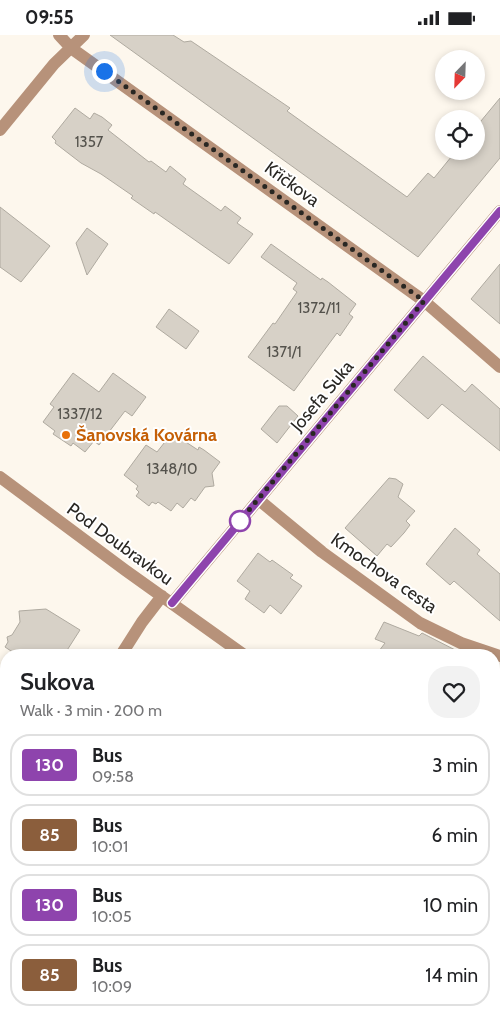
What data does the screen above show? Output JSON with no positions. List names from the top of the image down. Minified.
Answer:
{"streets":{"street":["Křičkova","Josefa Suka","Pod Doubravkou","Kmochova cesta"]},"crossings":[["Křičkova","Josefa Suka"],["Josefa Suka","Pod Doubravkou"],["Josefa Suka","Kmochova cesta"]],"places":["Šanovská Kovárna"],"lines":["bus line 130"],"house_numbers":["1357","1372/11","1371/1","1337/12","1348/10"],"north":"bottom left","page":{"status":"09:55","heading":["Sukova","Walk · 3 min · 200 m"],"list":[{"mark":"130","name":"Bus","note":"09:58","value":"3 min"},{"mark":"85","name":"Bus","note":"10:01","value":"6 min"},{"mark":"130","name":"Bus","note":"10:05","value":"10 min"},{"mark":"85","name":"Bus","note":"10:09","value":"14 min"}]}}
